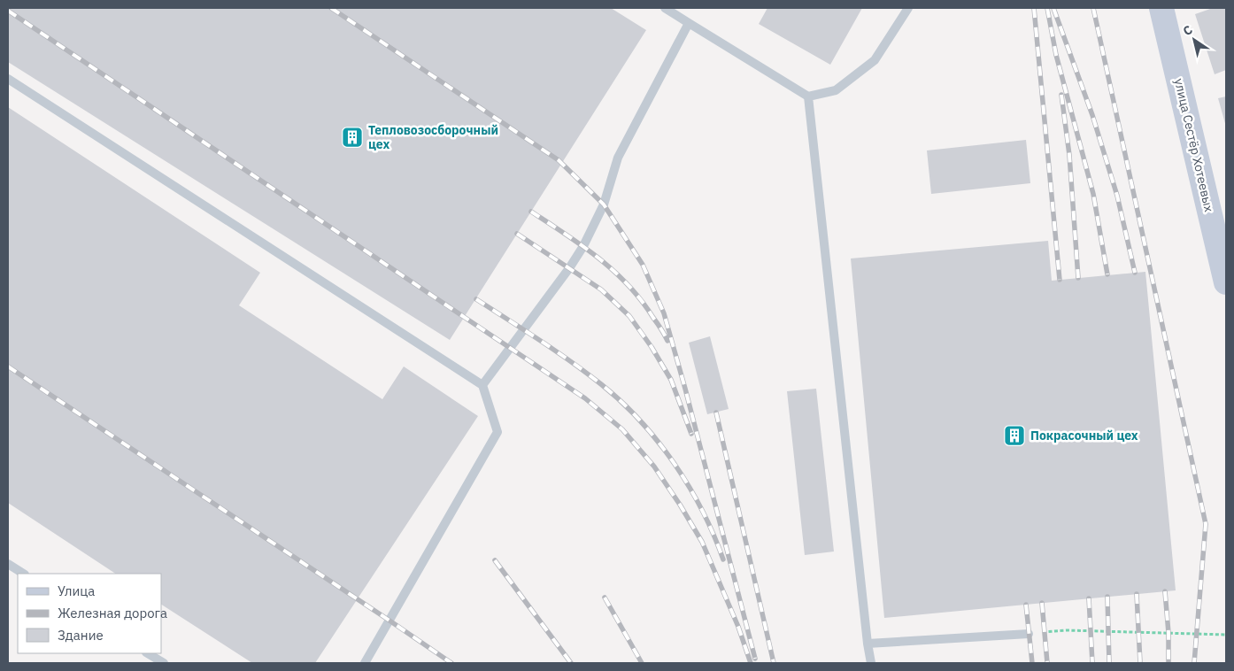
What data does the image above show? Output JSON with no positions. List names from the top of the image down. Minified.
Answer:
{"streets":{"street":["улица Сестёр Хотеевых"]},"places":{"building":["Тепловозосборочный цех","Покрасочный цех"]},"legend":["Улица","Железная дорога","Здание"],"north":"top left"}
